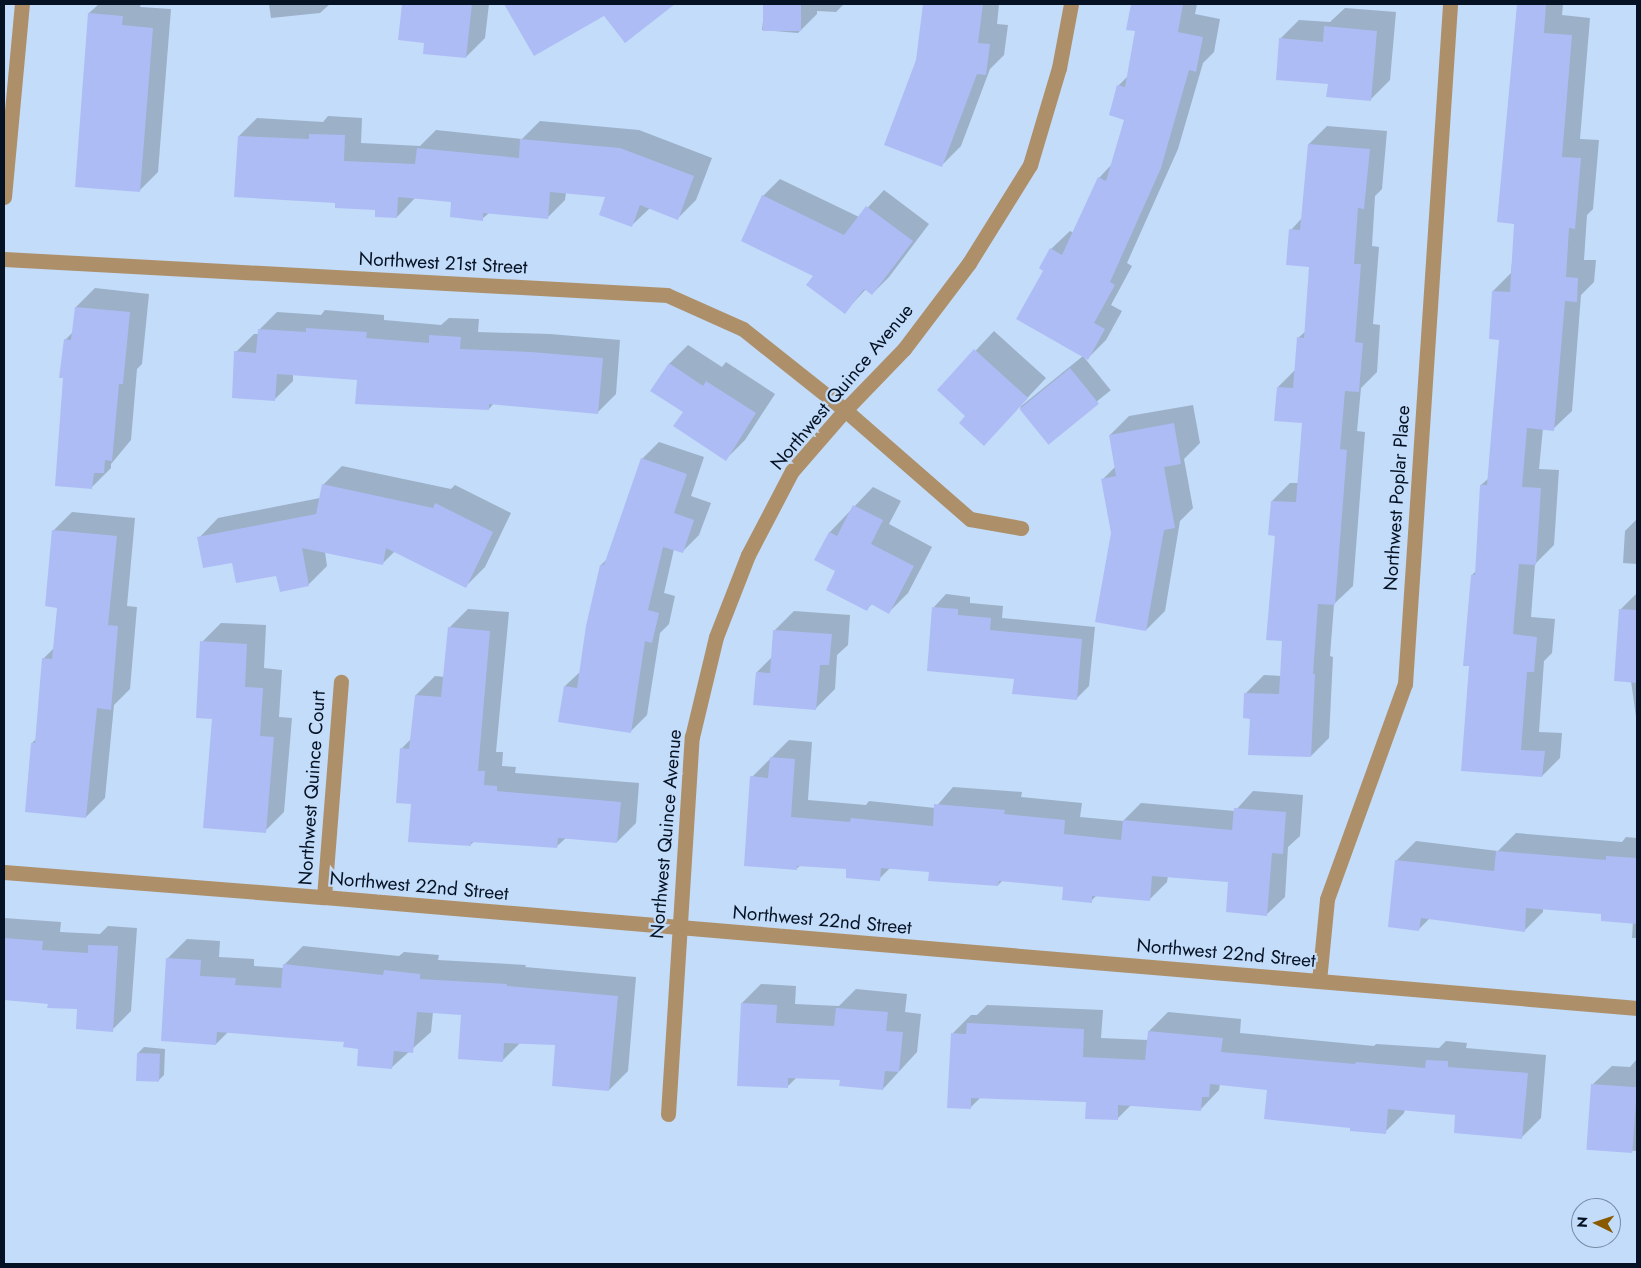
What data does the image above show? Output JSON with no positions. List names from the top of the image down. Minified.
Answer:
{"streets":{"street":["Northwest 21st Street","Northwest Quince Avenue","Northwest Poplar Place","Northwest Quince Court","Northwest 22nd Street"]},"crossings":[["Northwest 21st Street","Northwest Quince Avenue"],["Northwest Quince Avenue","Northwest 22nd Street"],["Northwest Poplar Place","Northwest 22nd Street"],["Northwest Quince Court","Northwest 22nd Street"]],"north":"left"}
